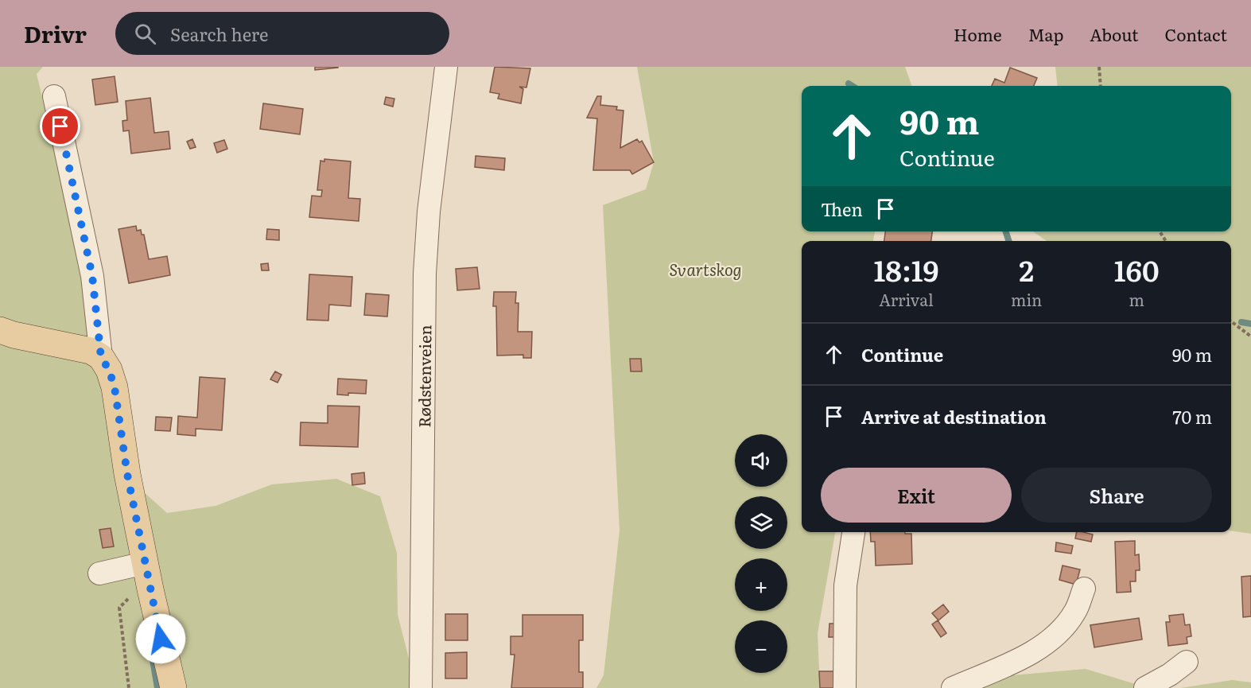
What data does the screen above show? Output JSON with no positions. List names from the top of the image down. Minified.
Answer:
{"streets":{"street":["Rødstenveien"]},"parks":["Svartskog"],"page":{"header":"Drivr","search":"Search here","nav":["Home","Map","About","Contact"],"turn":["90 m","Continue"],"then":"Then","eta":["18:19","Arrival","2","min","160","m"],"list":[{"name":"Continue","value":"90 m"},{"name":"Arrive at destination","value":"70 m"}],"map_buttons":["+","−"],"buttons":["Exit","Share"]}}
